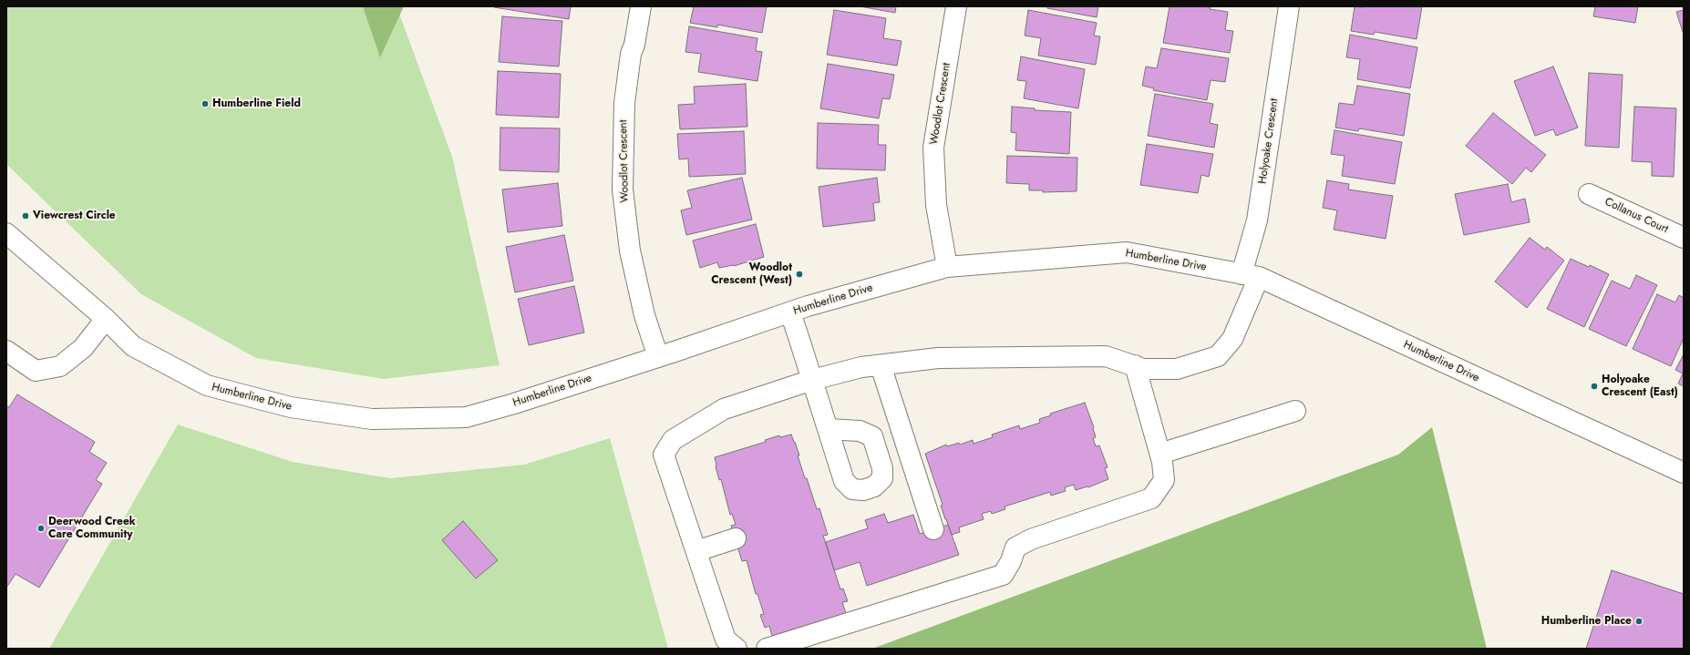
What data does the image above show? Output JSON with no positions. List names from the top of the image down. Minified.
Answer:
{"streets":{"street":["Woodlot Crescent","Holyoake Crescent","Collanus Court","Humberline Drive"]},"crossings":[["Woodlot Crescent","Humberline Drive"],["Holyoake Crescent","Humberline Drive"]],"places":["Humberline Field","Viewcrest Circle","Woodlot Crescent (West)","Holyoake Crescent (East)","Deerwood Creek Care Community","Humberline Place"]}
